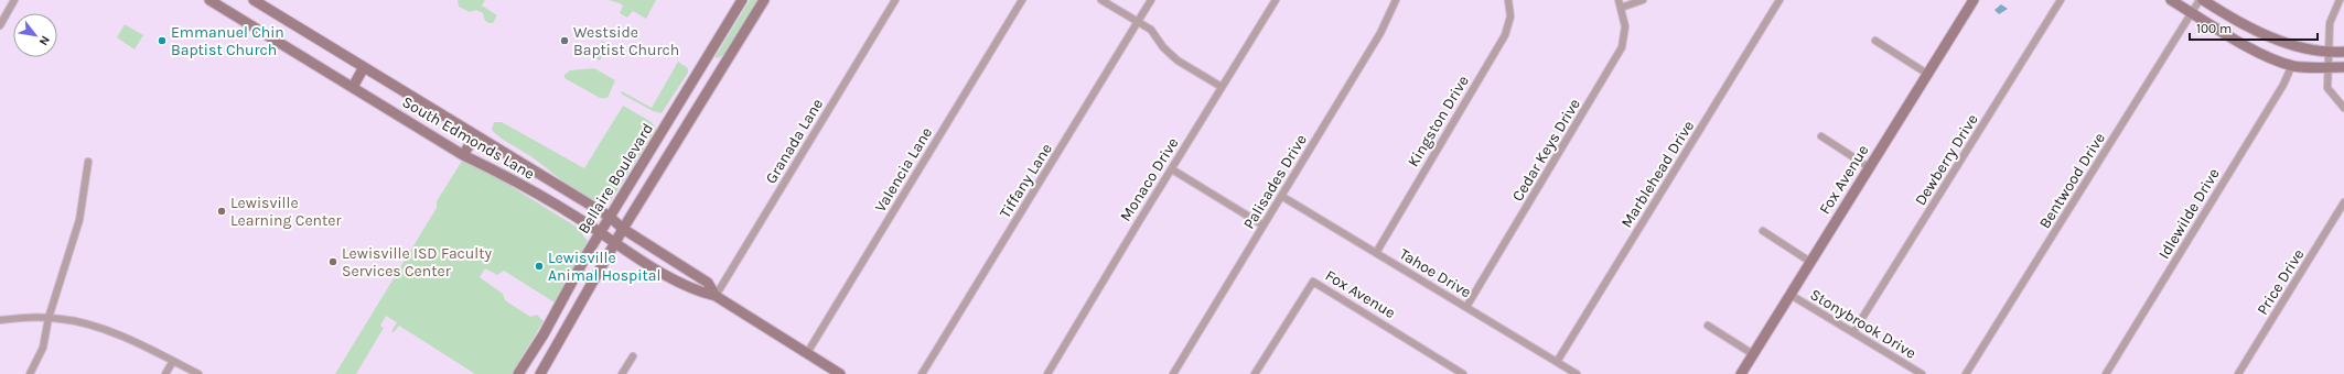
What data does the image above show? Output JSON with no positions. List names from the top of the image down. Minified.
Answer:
{"streets":{"main road":["South Edmonds Lane","Bellaire Boulevard","Fox Avenue"],"street":["Kingston Drive","Granada Lane","Cedar Keys Drive","Dewberry Drive","Valencia Lane","Marblehead Drive","Monaco Drive","Tiffany Lane","Bentwood Drive","Palisades Drive","Idlewilde Drive","Tahoe Drive","Price Drive","Stonybrook Drive"]},"crossings":[["Kingston Drive","Tahoe Drive"],["South Edmonds Lane","Granada Lane"],["South Edmonds Lane","Valencia Lane"],["South Edmonds Lane","Bellaire Boulevard"],["Cedar Keys Drive","Tahoe Drive"],["Dewberry Drive","Stonybrook Drive"],["Marblehead Drive","Tahoe Drive"],["Fox Avenue","Stonybrook Drive"],["Palisades Drive","Tahoe Drive"]],"places":["Emmanuel Chin Baptist Church","Westside Baptist Church","Lewisville Learning Center","Lewisville ISD Faculty Services Center","Lewisville Animal Hospital"],"scale_bar":"100 m","north":"bottom right"}
